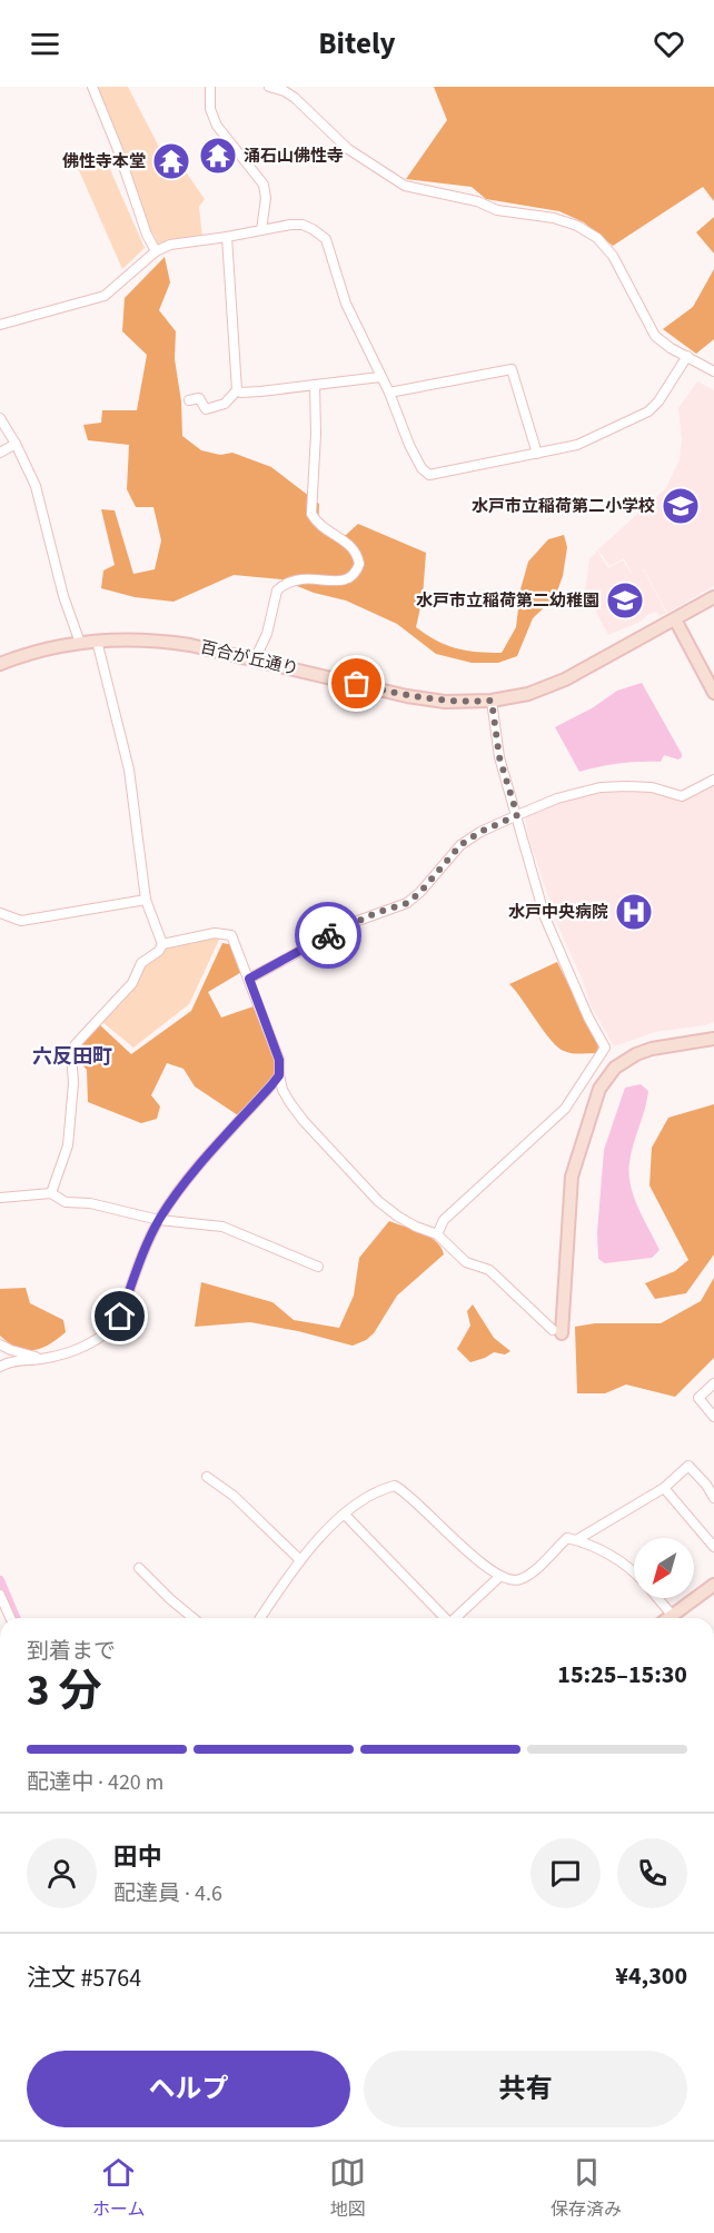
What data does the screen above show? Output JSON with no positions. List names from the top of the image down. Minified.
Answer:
{"streets":{"street":["百合が丘通り"]},"districts":["六反田町"],"places":{"temple":["涌石山佛性寺","佛性寺本堂"],"school or university":["水戸市立稲荷第二小学校","水戸市立稲荷第二幼稚園"],"hospital":["水戸中央病院"]},"north":"bottom left","page":{"header":"Bitely","heading":["3 分","到着まで","15:25–15:30"],"panel":["田中","配達員 · 4.6","注文 #5764","¥4,300"],"bar":"配達中 · 420 m","buttons":["ヘルプ","共有"],"tabs":["ホーム","地図","保存済み"]}}
